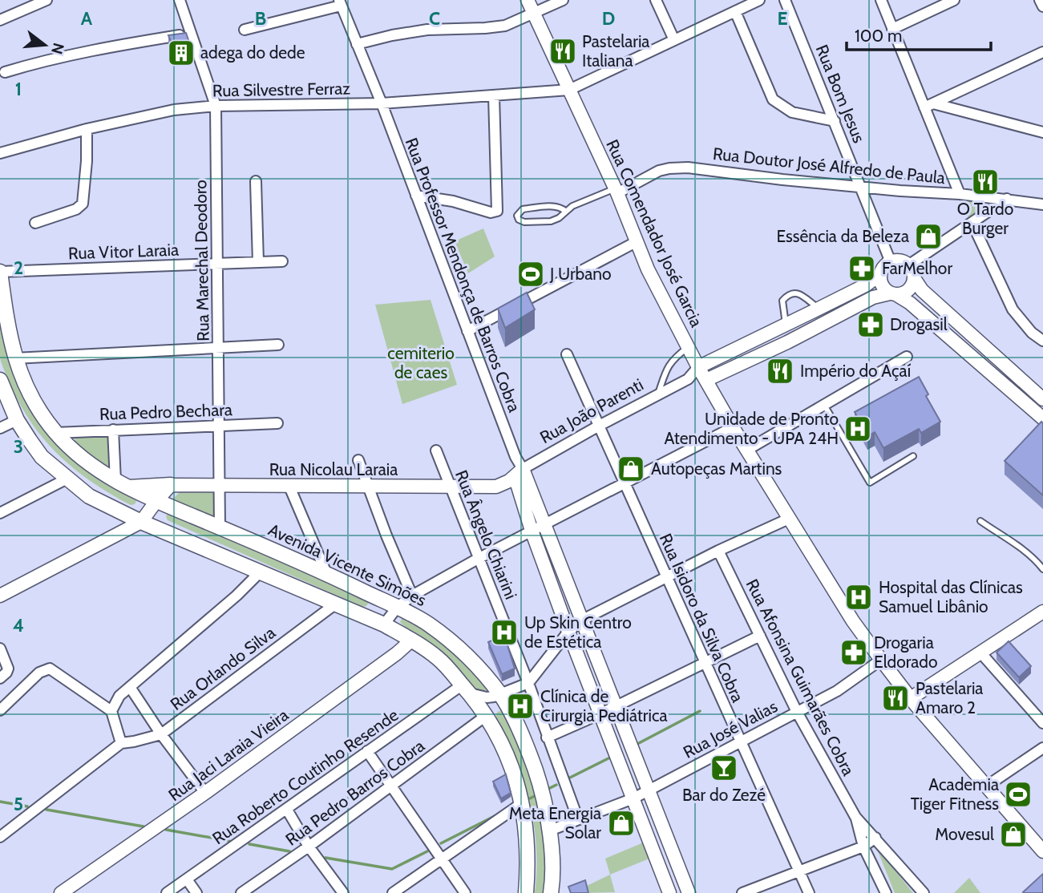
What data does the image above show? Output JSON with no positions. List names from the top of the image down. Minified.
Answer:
{"streets":{"main road":["Avenida Vicente Simões"],"street":["Rua Silvestre Ferraz","Rua Bom Jesus","Rua Doutor José Alfredo de Paula","Rua Comendador José Garcia","Rua Vitor Laraia","Rua Marechal Deodoro","Rua Professor Mendonça de Barros Cobra","Rua João Parenti","Rua Pedro Bechara","Rua Nicolau Laraia","Rua Ângelo Chiarini","Rua Isidoro da Silva Cobra","Rua Orlando Silva","Rua Afonsina Guimarães Cobra","Rua José Valias","Rua Jaci Laraia Vieira","Rua Roberto Coutinho Resende","Rua Pedro Barros Cobra"]},"crossings":[["Rua Silvestre Ferraz","Rua Comendador José Garcia"],["Rua Silvestre Ferraz","Rua Marechal Deodoro"],["Rua Silvestre Ferraz","Rua Professor Mendonça de Barros Cobra"],["Rua Bom Jesus","Rua Doutor José Alfredo de Paula"],["Rua Doutor José Alfredo de Paula","Rua Comendador José Garcia"],["Rua Comendador José Garcia","Rua João Parenti"],["Rua Comendador José Garcia","Rua José Valias"],["Rua Vitor Laraia","Rua Marechal Deodoro"],["Rua Vitor Laraia","Avenida Vicente Simões"],["Rua Marechal Deodoro","Rua Pedro Bechara"],["Rua Marechal Deodoro","Rua Nicolau Laraia"],["Rua Marechal Deodoro","Avenida Vicente Simões"],["Rua Professor Mendonça de Barros Cobra","Rua João Parenti"],["Rua Professor Mendonça de Barros Cobra","Rua Nicolau Laraia"],["Rua João Parenti","Rua Nicolau Laraia"],["Rua João Parenti","Rua Isidoro da Silva Cobra"],["Rua Pedro Bechara","Avenida Vicente Simões"],["Rua Nicolau Laraia","Rua Ângelo Chiarini"],["Rua Ângelo Chiarini","Rua José Valias"],["Avenida Vicente Simões","Rua José Valias"],["Rua Isidoro da Silva Cobra","Rua José Valias"],["Rua Afonsina Guimarães Cobra","Rua José Valias"]],"parks":["cemiterio de caes"],"places":{"restaurant":["Pastelaria Italiana","O Tardo Burger","Império do Açaí","Pastelaria Amaro 2"],"building":["adega do dede"],"shop":["Essência da Beleza","Autopeças Martins","Meta Energia Solar","Movesul"],"pharmacy":["FarMelhor","Drogasil","Drogaria Eldorado"],"sports":["J Urbano","Academia Tiger Fitness"],"hospital":["Unidade de Pronto Atendimento - UPA 24H","Hospital das Clínicas Samuel Libânio","Up Skin Centro de Estética","Clínica de Cirurgia Pediátrica"],"bar":["Bar do Zezé"]},"scale_bar":"100 m","north":"right","grid":{"columns":["A","B","C","D","E"],"rows":["1","2","3","4","5"]}}
